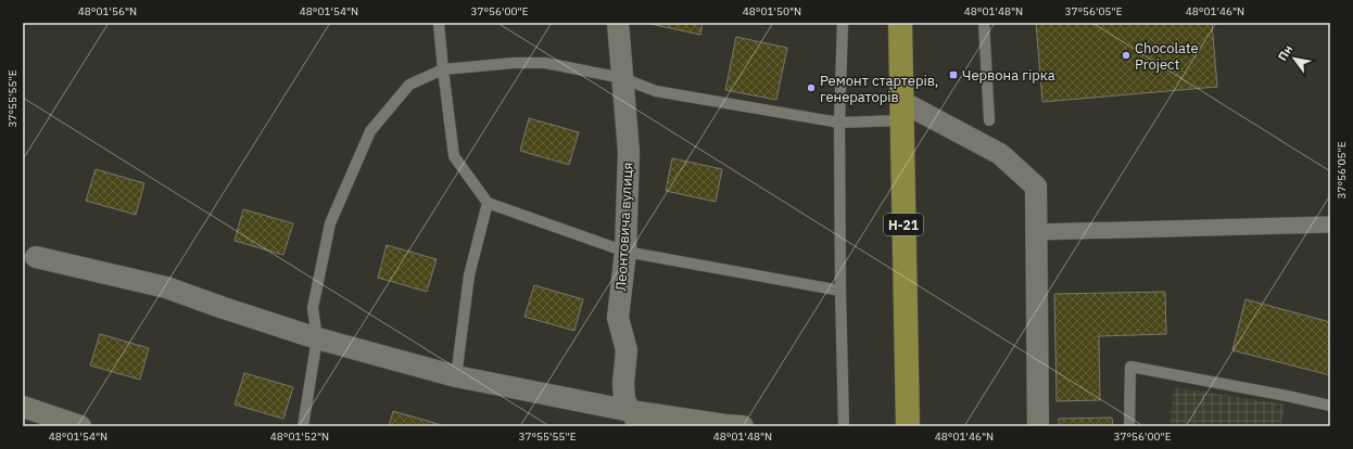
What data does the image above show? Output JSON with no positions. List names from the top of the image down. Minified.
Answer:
{"streets":{"main road":["Н-21"],"street":["Леонтовича вулиця"]},"places":{"other":["Chocolate Project","Ремонт стартерів, генераторів"],"transit":["Червона гірка"]},"north":"top left","coordinates":["48°01'56\"N","48°01'54\"N","37°56'00\"E","48°01'50\"N","48°01'48\"N","37°56'05\"E","48°01'46\"N","37°55'55\"E","48°01'52\"N"]}
